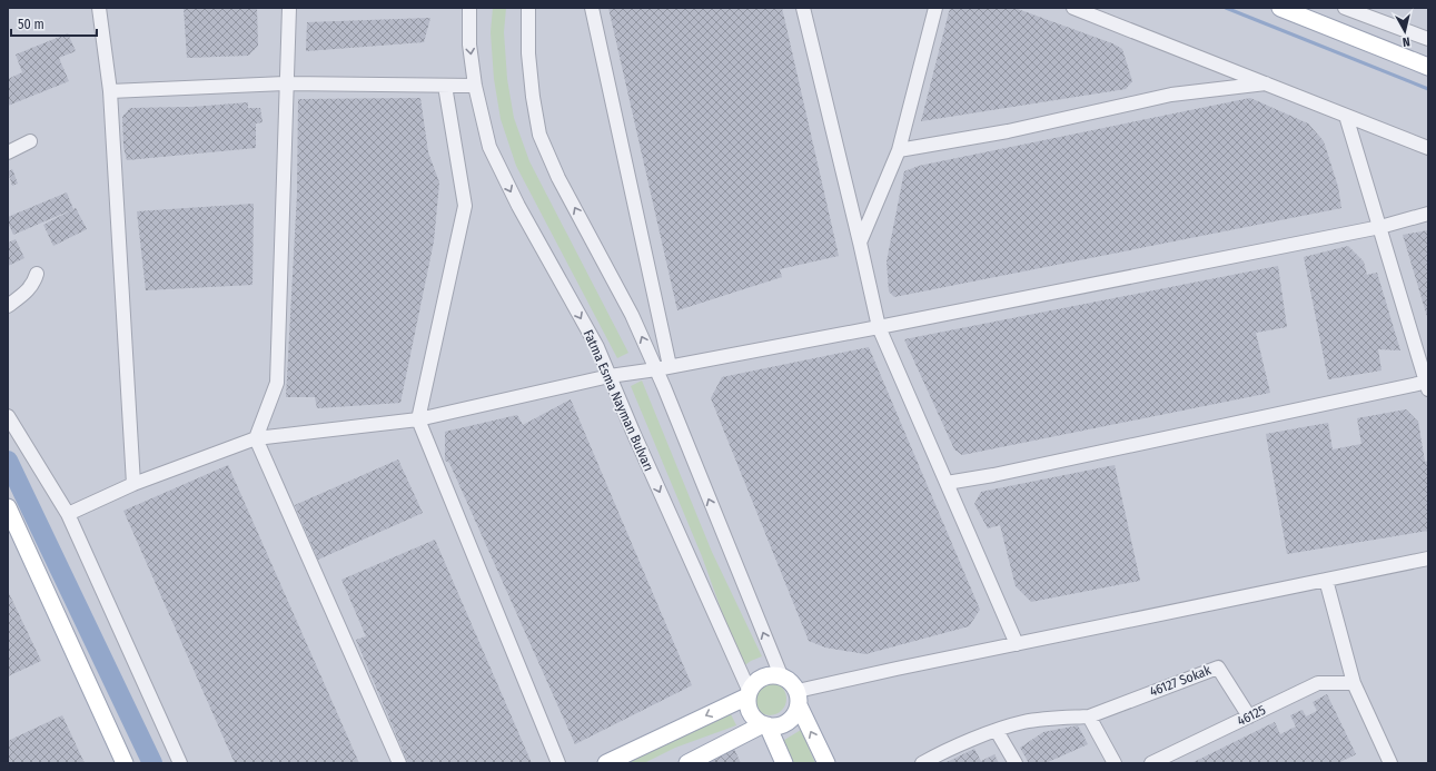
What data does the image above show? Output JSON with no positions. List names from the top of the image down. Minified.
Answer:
{"streets":{"street":["Fatma Esma Nayman Bulvarı","46127 Sokak","46125"]},"crossings":[["46127 Sokak","46125"]],"scale_bar":"50 m","north":"bottom"}
